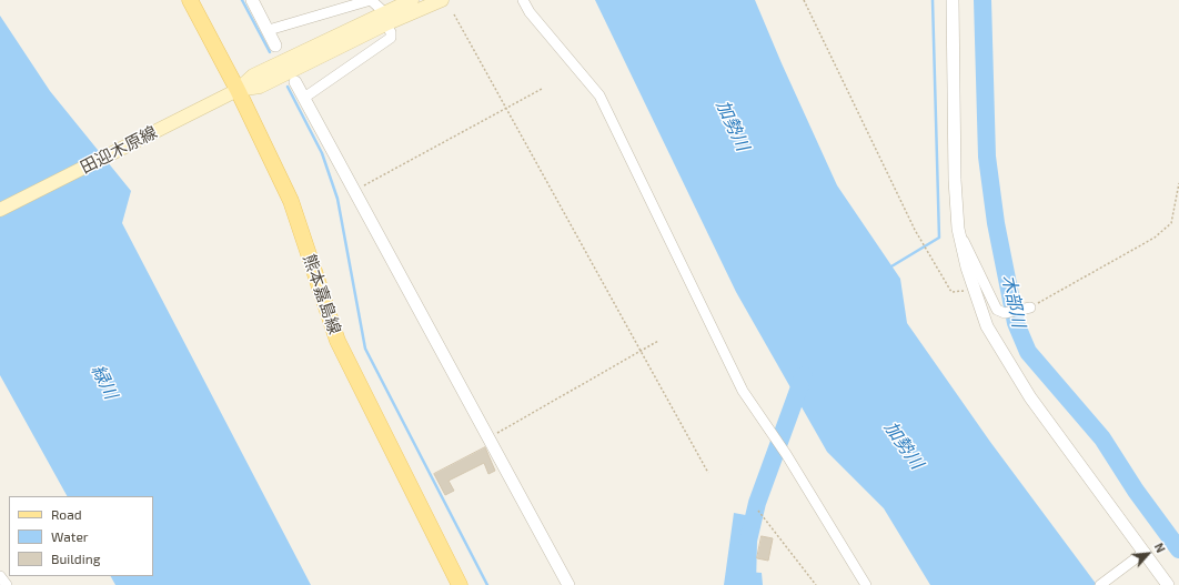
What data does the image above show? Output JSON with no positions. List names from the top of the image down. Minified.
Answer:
{"streets":{"main road":["田迎木原線","熊本嘉島線"]},"crossings":[["田迎木原線","熊本嘉島線"]],"water":["加勢川","木部川","緑川"],"legend":["Road","Water","Building"],"north":"top right"}
